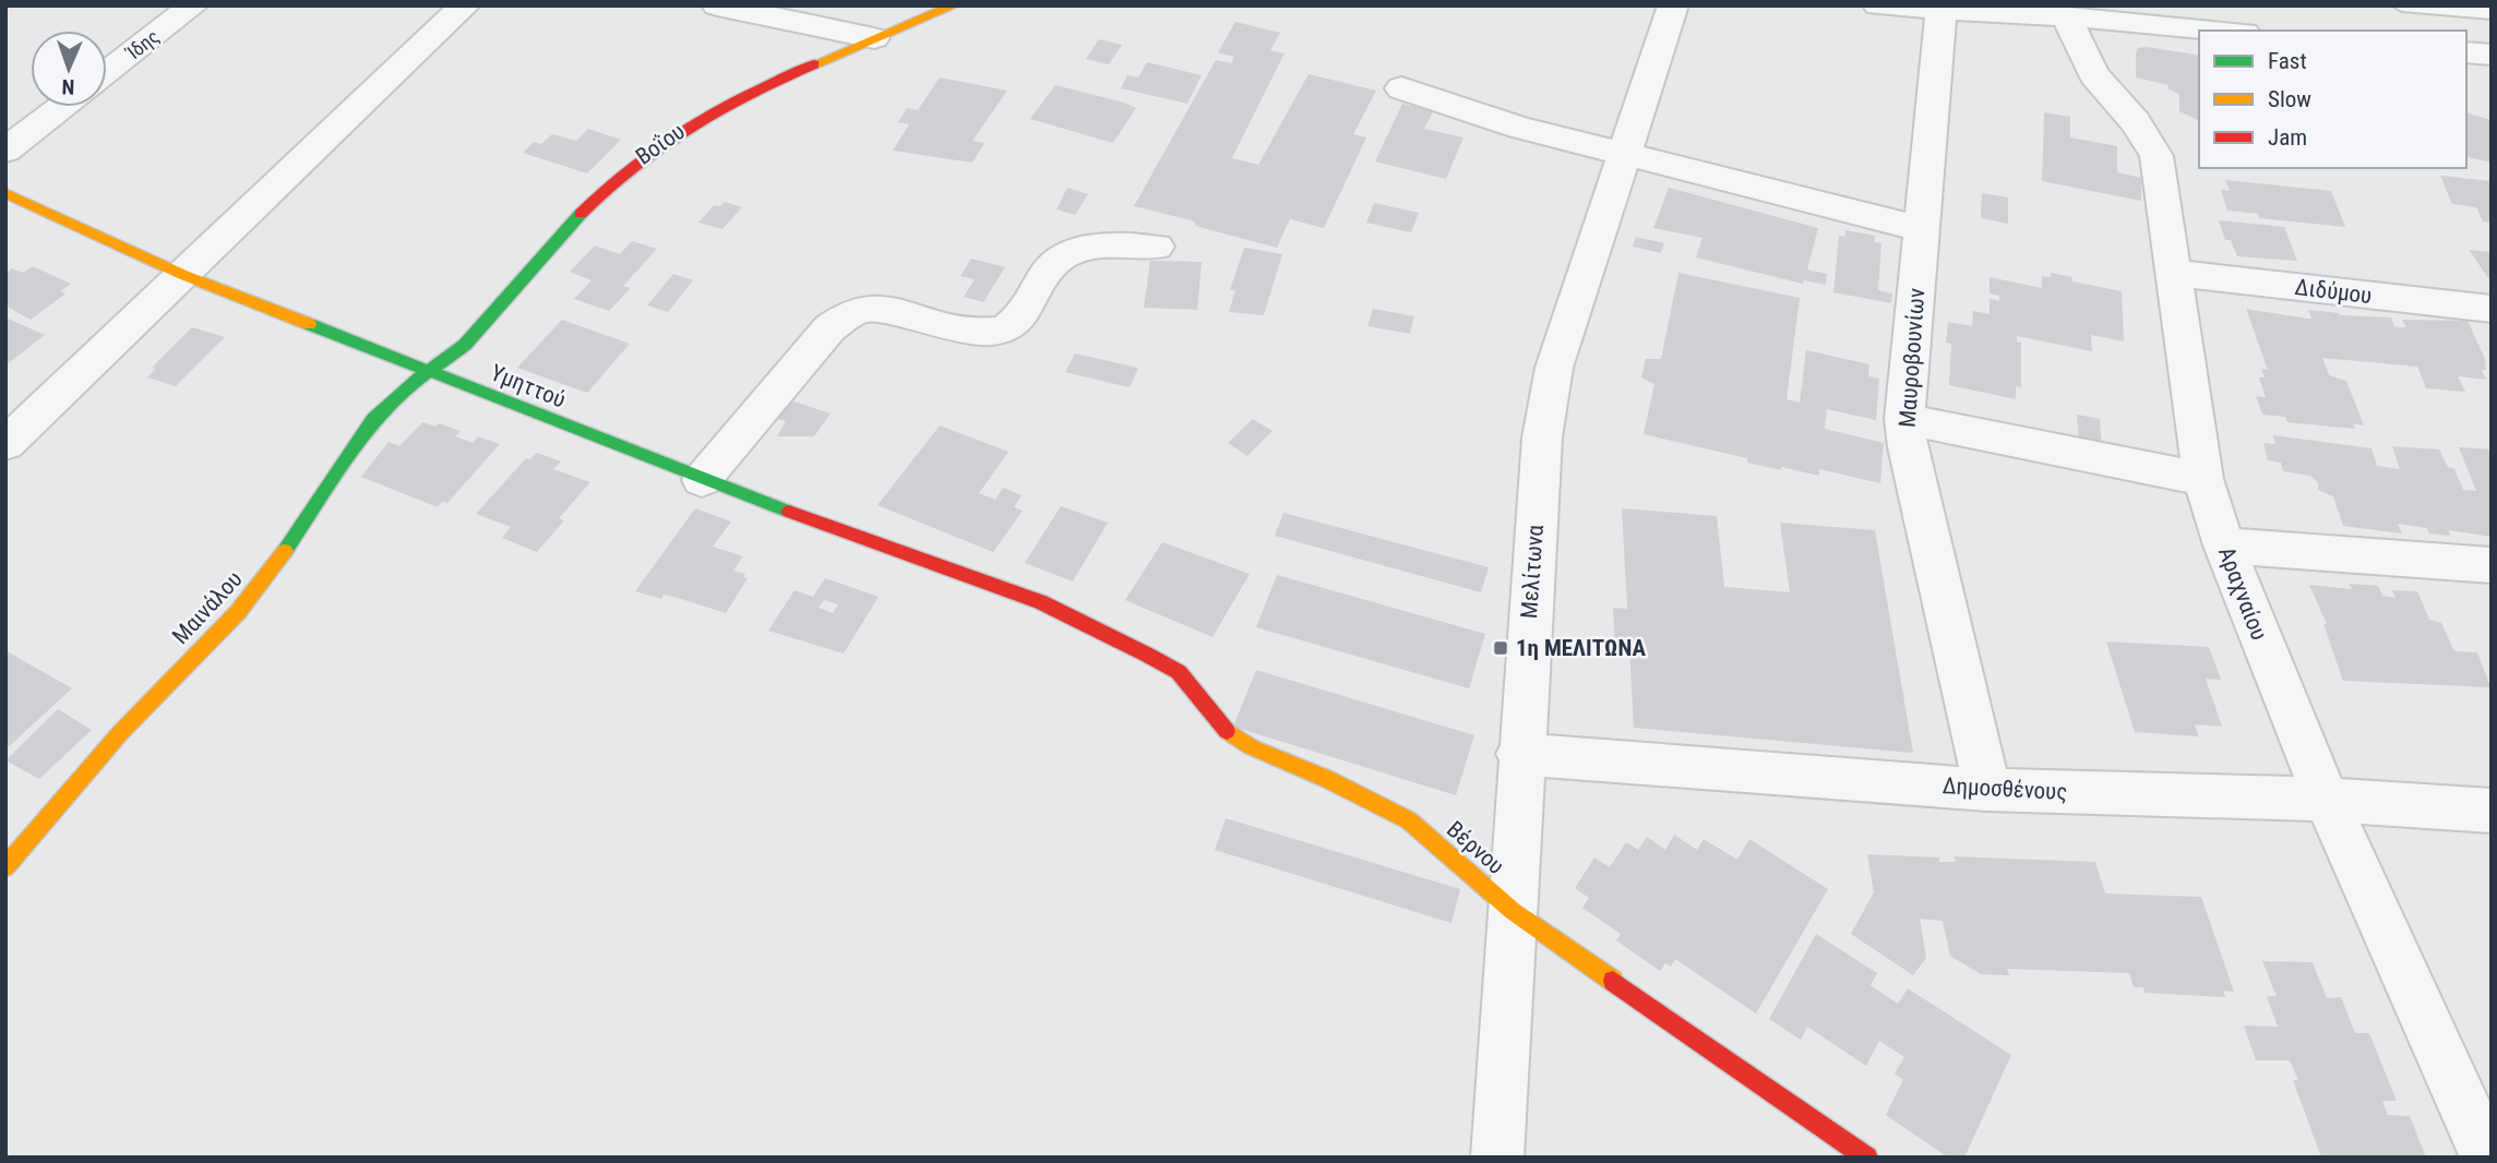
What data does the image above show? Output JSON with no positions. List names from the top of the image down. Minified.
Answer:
{"streets":{"street":["Ίδης","Βοΐου","Διδύμου","Μαυροβουνίων","Υμηττού","Μελίτωνα","Αραχναίου","Μαινάλου","Δημοσθένους","Βέρνου"]},"crossings":[["Βοΐου","Υμηττού"],["Βοΐου","Μαινάλου"],["Διδύμου","Αραχναίου"],["Μαυροβουνίων","Δημοσθένους"],["Υμηττού","Μαινάλου"],["Υμηττού","Βέρνου"],["Μελίτωνα","Δημοσθένους"],["Μελίτωνα","Βέρνου"],["Αραχναίου","Δημοσθένους"]],"places":{"transit":["1η ΜΕΛΙΤΩΝΑ"]},"legend":["Fast","Slow","Jam"],"north":"bottom"}
